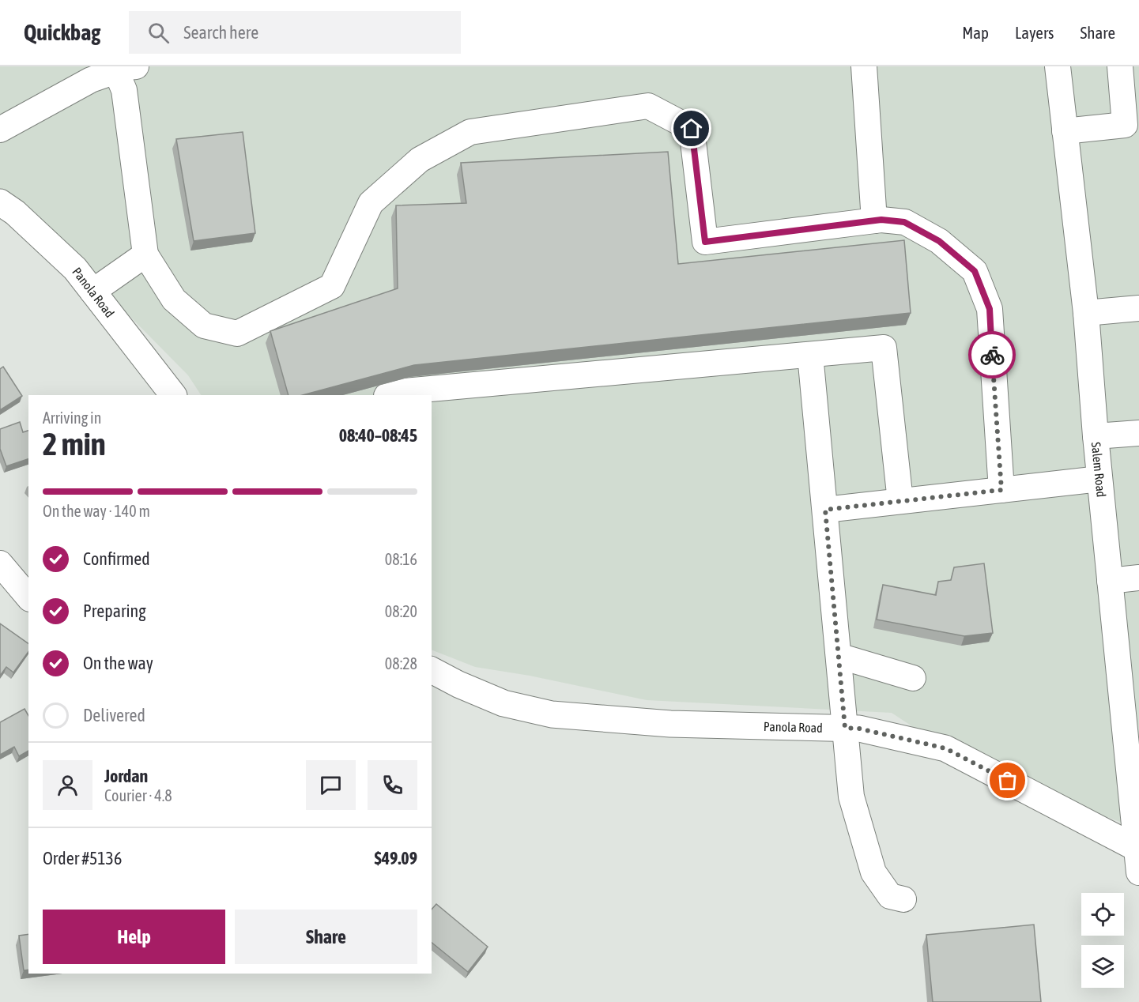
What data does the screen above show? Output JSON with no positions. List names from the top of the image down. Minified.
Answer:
{"streets":{"main road":["Panola Road"],"street":["Salem Road"]},"crossings":[["Panola Road","Salem Road"]],"page":{"header":"Quickbag","search":"Search here","nav":["Map","Layers","Share"],"heading":["2 min","Arriving in","08:40–08:45"],"panel":["Jordan","Courier · 4.8","Order #5136","$49.09"],"bar":"On the way · 140 m","list":[["Confirmed","08:16"],["Preparing","08:20"],["On the way","08:28"],"Delivered"],"buttons":["Help","Share"]}}
